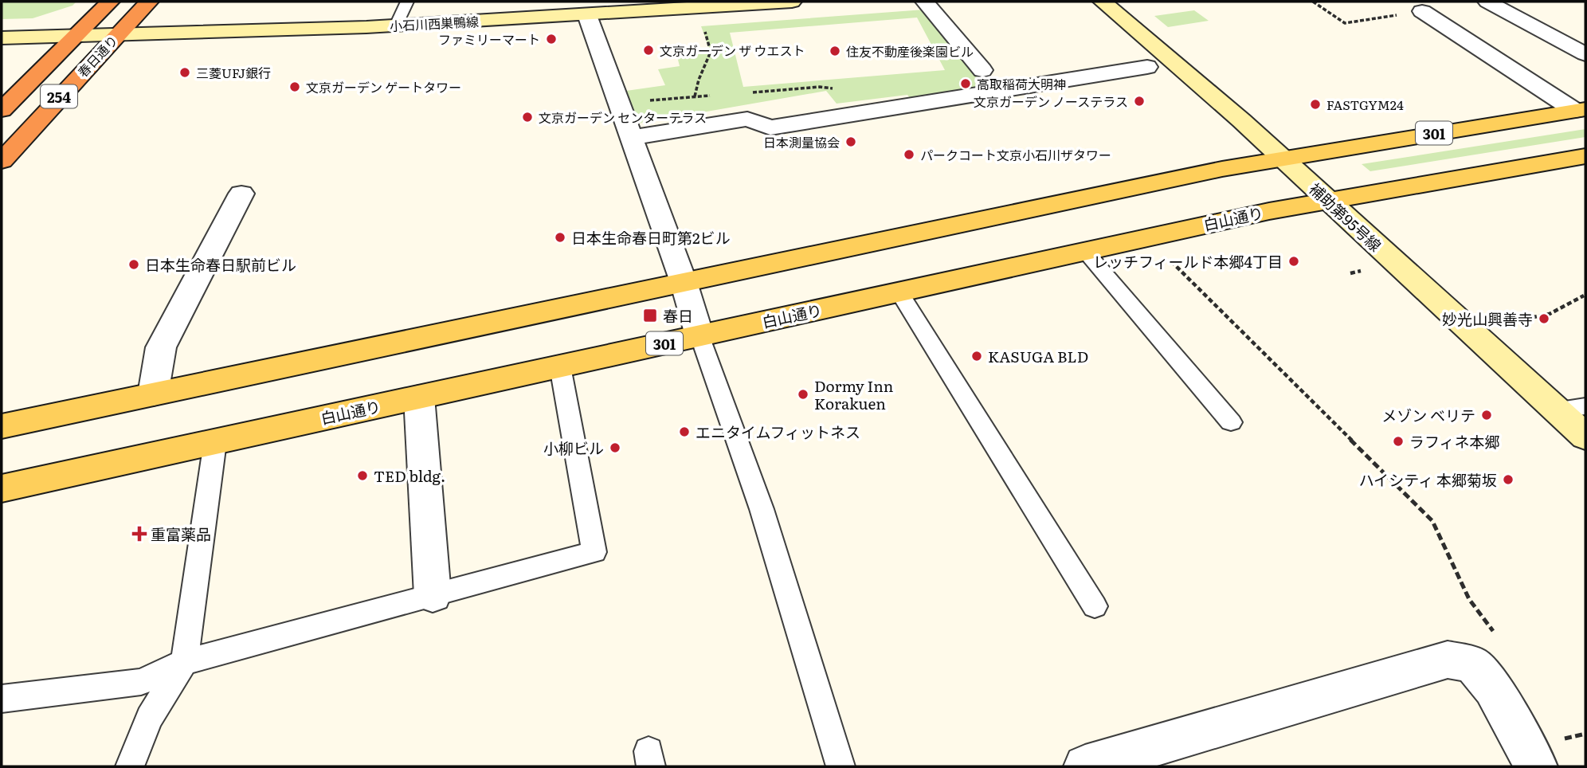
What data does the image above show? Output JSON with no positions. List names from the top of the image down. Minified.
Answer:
{"streets":{"highway":["春日通り","254"],"main road":["小石川西巣鴨線","301","補助第95号線","白山通り"]},"crossings":[["小石川西巣鴨線","春日通り"],["301","補助第95号線"],["補助第95号線","白山通り"]],"places":{"other":["ファミリーマート","文京ガーデン ザ ウエスト","住友不動産後楽園ビル","三菱UFJ銀行","高取稲荷大明神","文京ガーデン ゲートタワー","文京ガーデン ノーステラス","FASTGYM24","文京ガーデン センターテラス","日本測量協会","パークコート文京小石川ザタワー","日本生命春日町第2ビル","レッチフィールド本郷4丁目","日本生命春日駅前ビル","妙光山興善寺","KASUGA BLD","Dormy Inn Korakuen","メゾン ベリテ","エニタイムフィットネス","ラフィネ本郷","小柳ビル","TED bldg.","ハイシティ 本郷菊坂"],"transit":["春日"],"health":["重富薬品"]}}
